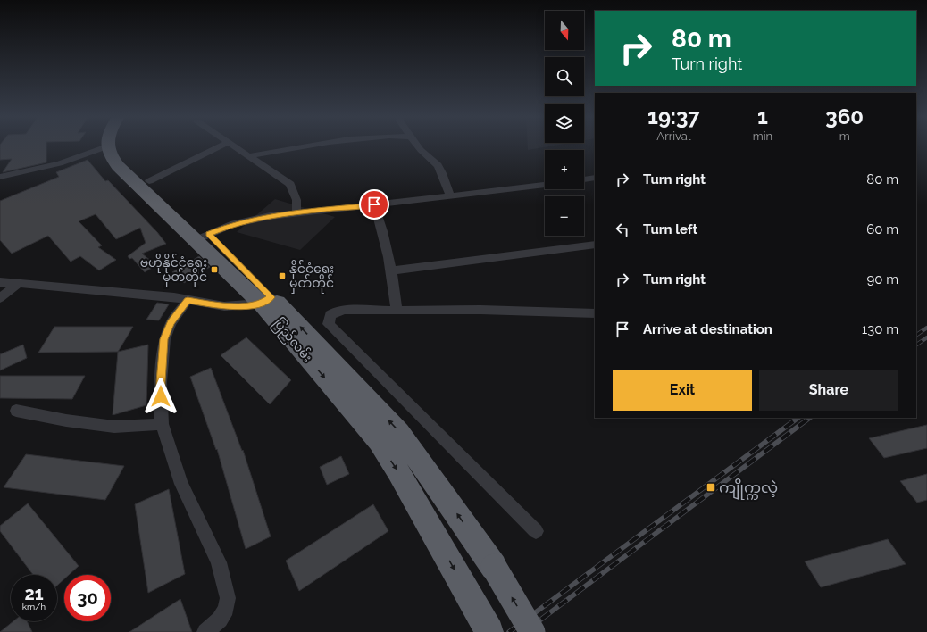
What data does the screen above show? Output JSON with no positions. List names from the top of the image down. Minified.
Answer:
{"streets":{"highway":["ပြည်လမ်း"]},"places":{"transit":["ဗဟိုနိုင်ငံရေး မှတ်တိုင်","နိုင်ငံရေး မှတ်တိုင်","ကျိုက္ကလဲ့"]},"north":"bottom","page":{"map_buttons":["+","−"],"turn":["80 m","Turn right"],"eta":["19:37","Arrival","1","min","360","m"],"list":[{"name":"Turn right","value":"80 m"},{"name":"Turn left","value":"60 m"},{"name":"Turn right","value":"90 m"},{"name":"Arrive at destination","value":"130 m"}],"buttons":["Exit","Share"],"speed":"21 km/h","limit":"30"}}
